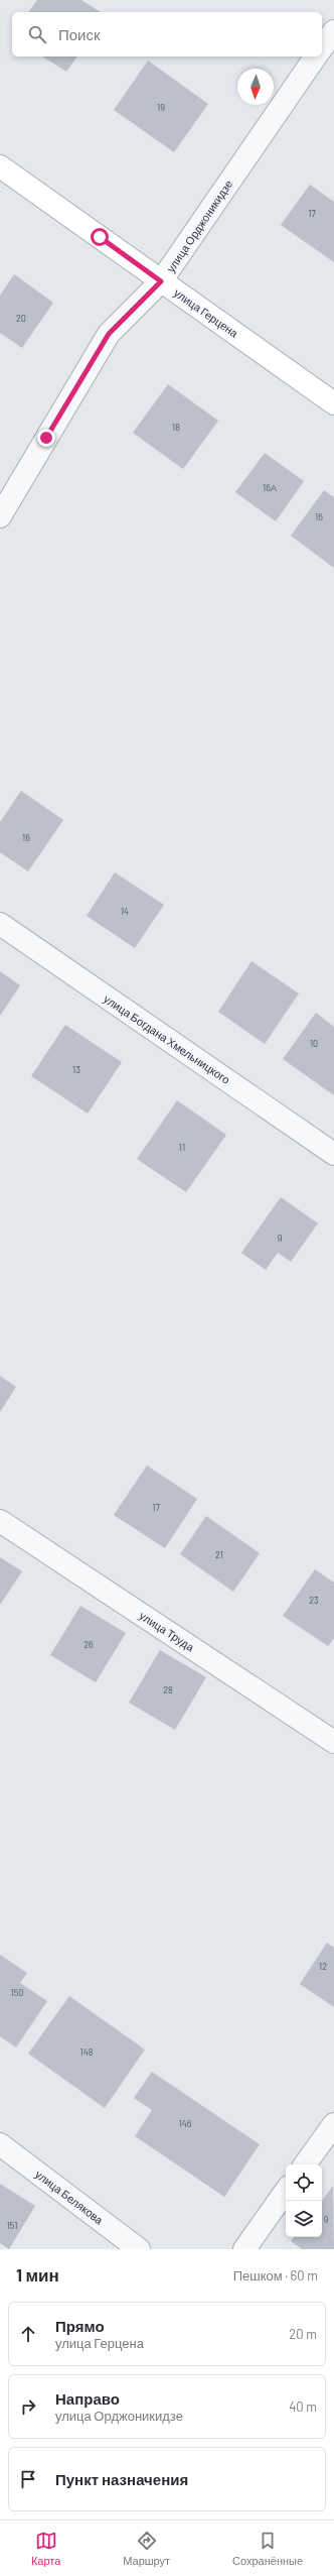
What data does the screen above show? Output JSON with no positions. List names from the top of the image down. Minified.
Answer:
{"streets":{"street":["улица Орджоникидзе","улица Герцена","улица Богдана Хмельницкого","улица Труда","улица Белякова"]},"crossings":[["улица Орджоникидзе","улица Герцена"]],"house_numbers":["19","17","20","18","16А","16","16","14","10","13","11","9","17","21","23","26","28","12","150","148","146","9","151"],"north":"bottom","page":{"search":"Поиск","heading":["1 мин","Пешком · 60 m"],"list":[["Прямо","улица Герцена","20 m"],["Направо","улица Орджоникидзе","40 m"],"Пункт назначения"],"nav":["Карта","Маршрут","Сохранённые"]}}
